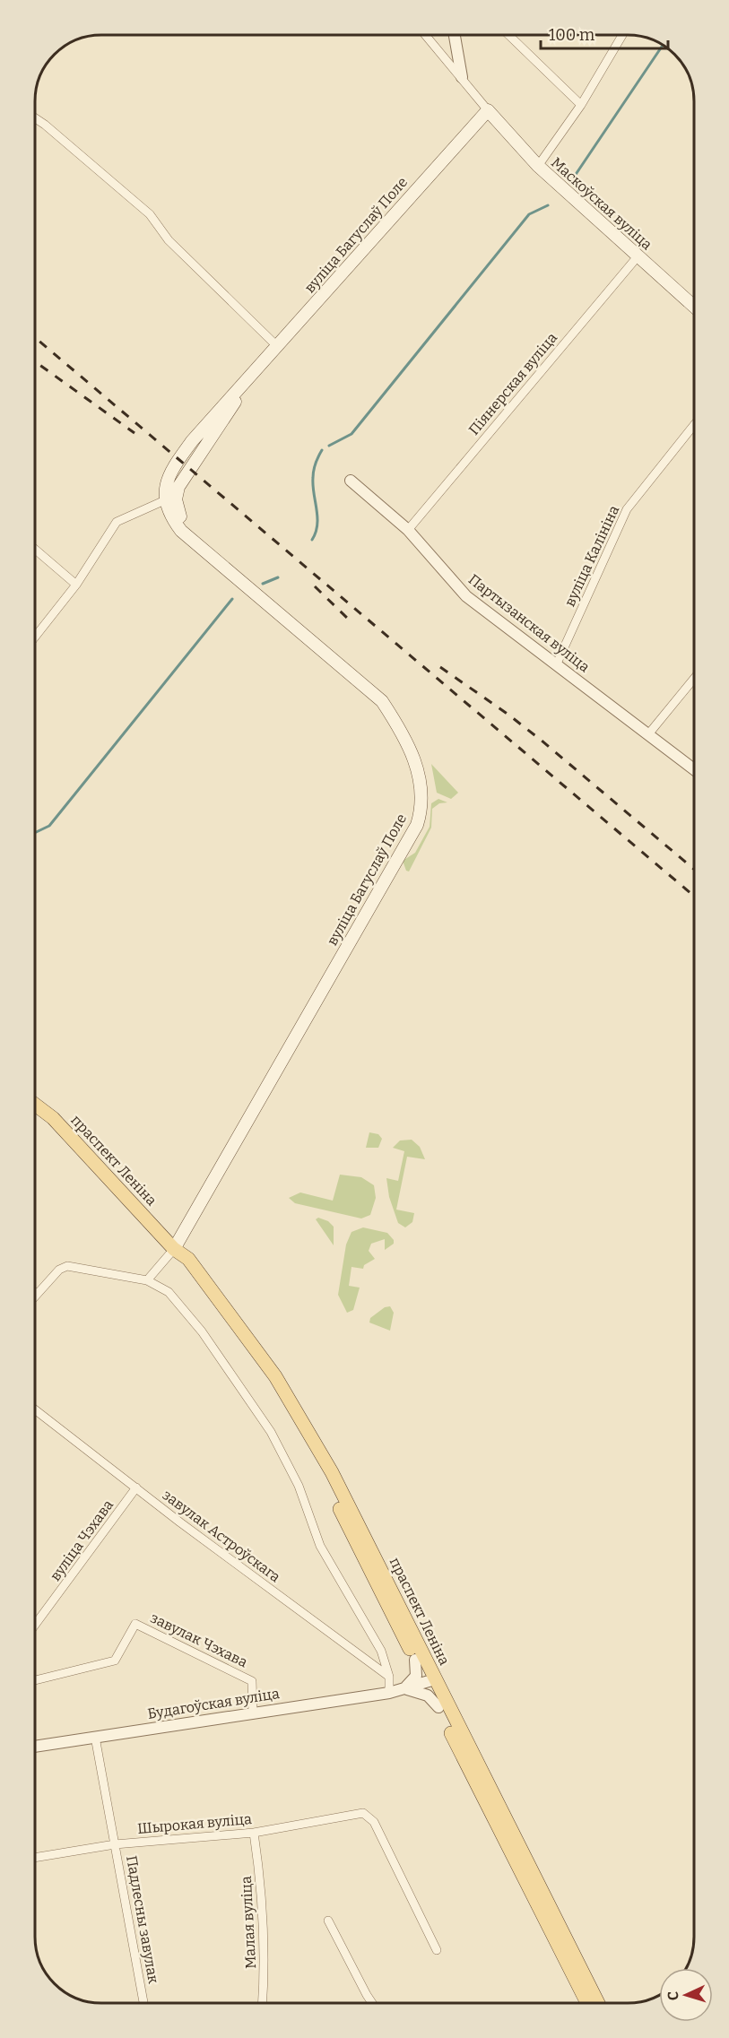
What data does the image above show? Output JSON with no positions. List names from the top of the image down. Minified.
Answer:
{"streets":{"main road":["Маскоўская вуліца","вуліца Багуслаў Поле","праспект Леніна"],"street":["Піянерская вуліца","вуліца Калініна","Партызанская вуліца","завулак Астроўскага","вуліца Чэхава","завулак Чэхава","Будагоўская вуліца","Шырокая вуліца","Падлесны завулак","Малая вуліца"]},"crossings":[["Маскоўская вуліца","вуліца Багуслаў Поле"],["Маскоўская вуліца","Піянерская вуліца"],["вуліца Багуслаў Поле","праспект Леніна"],["Піянерская вуліца","Партызанская вуліца"],["вуліца Калініна","Партызанская вуліца"],["праспект Леніна","Будагоўская вуліца"],["завулак Астроўскага","вуліца Чэхава"],["завулак Чэхава","Будагоўская вуліца"],["Будагоўская вуліца","Падлесны завулак"],["Шырокая вуліца","Падлесны завулак"],["Шырокая вуліца","Малая вуліца"]],"scale_bar":"100 m","north":"left"}
